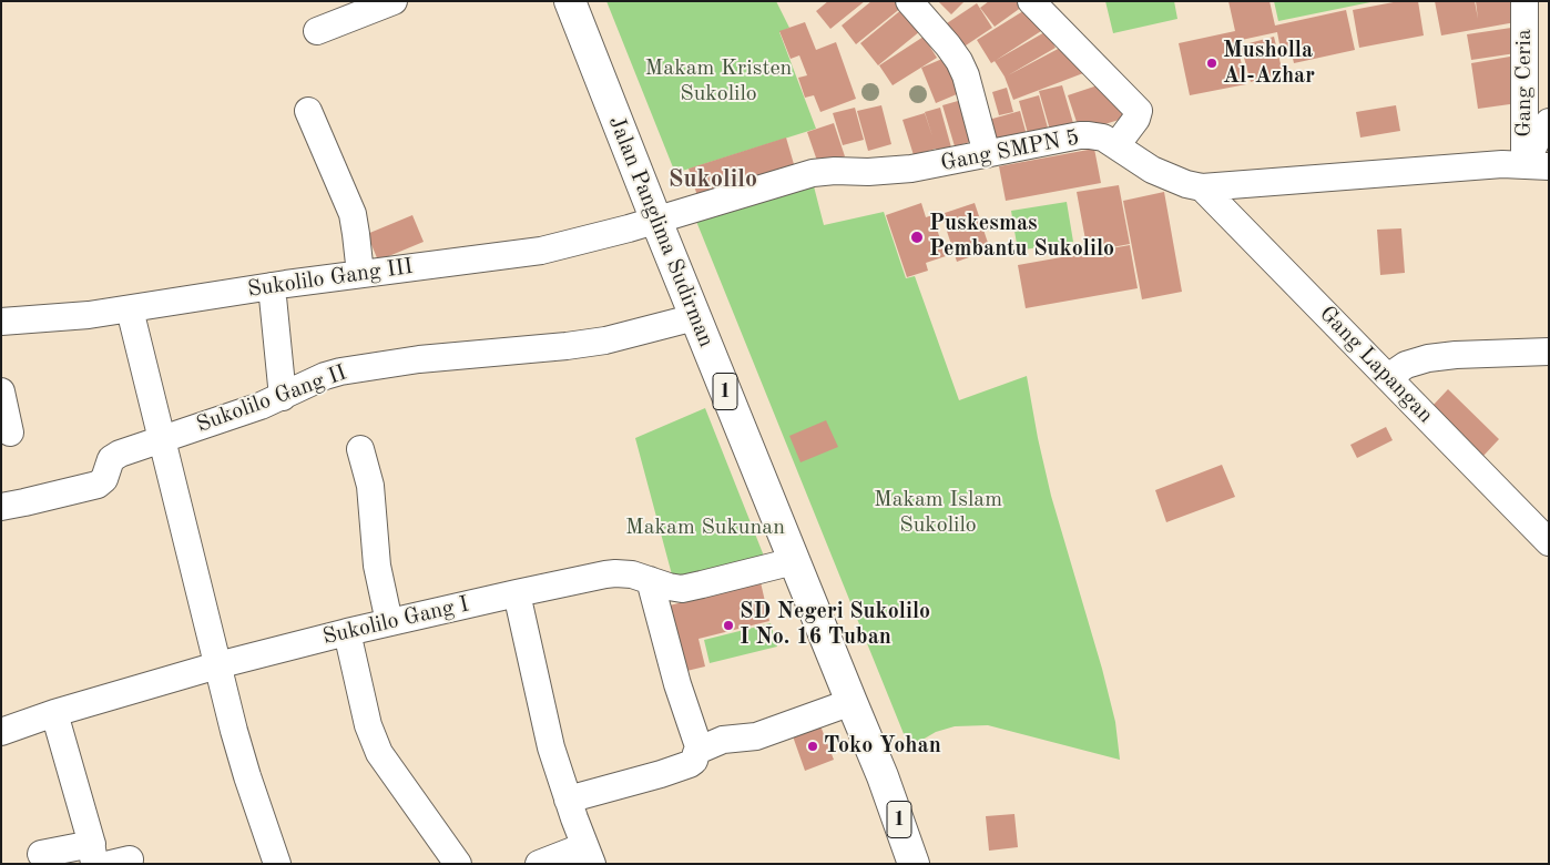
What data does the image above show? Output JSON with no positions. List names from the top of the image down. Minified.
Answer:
{"streets":{"highway":["Jalan Panglima Sudirman","1"],"street":["Gang Ceria","Gang SMPN 5","Sukolilo Gang III","Gang Lapangan","Sukolilo Gang II","Sukolilo Gang I"]},"crossings":[["Gang Ceria","Gang SMPN 5"],["Gang SMPN 5","Jalan Panglima Sudirman"],["Gang SMPN 5","Sukolilo Gang III"],["Gang SMPN 5","Gang Lapangan"],["Jalan Panglima Sudirman","Sukolilo Gang III"],["Jalan Panglima Sudirman","Sukolilo Gang II"],["Jalan Panglima Sudirman","Sukolilo Gang I"]],"districts":["Sukolilo"],"parks":["Makam Kristen Sukolilo","Makam Islam Sukolilo","Makam Sukunan"],"places":["Musholla Al-Azhar","Puskesmas Pembantu Sukolilo","SD Negeri Sukolilo I No. 16 Tuban","Toko Yohan"]}
